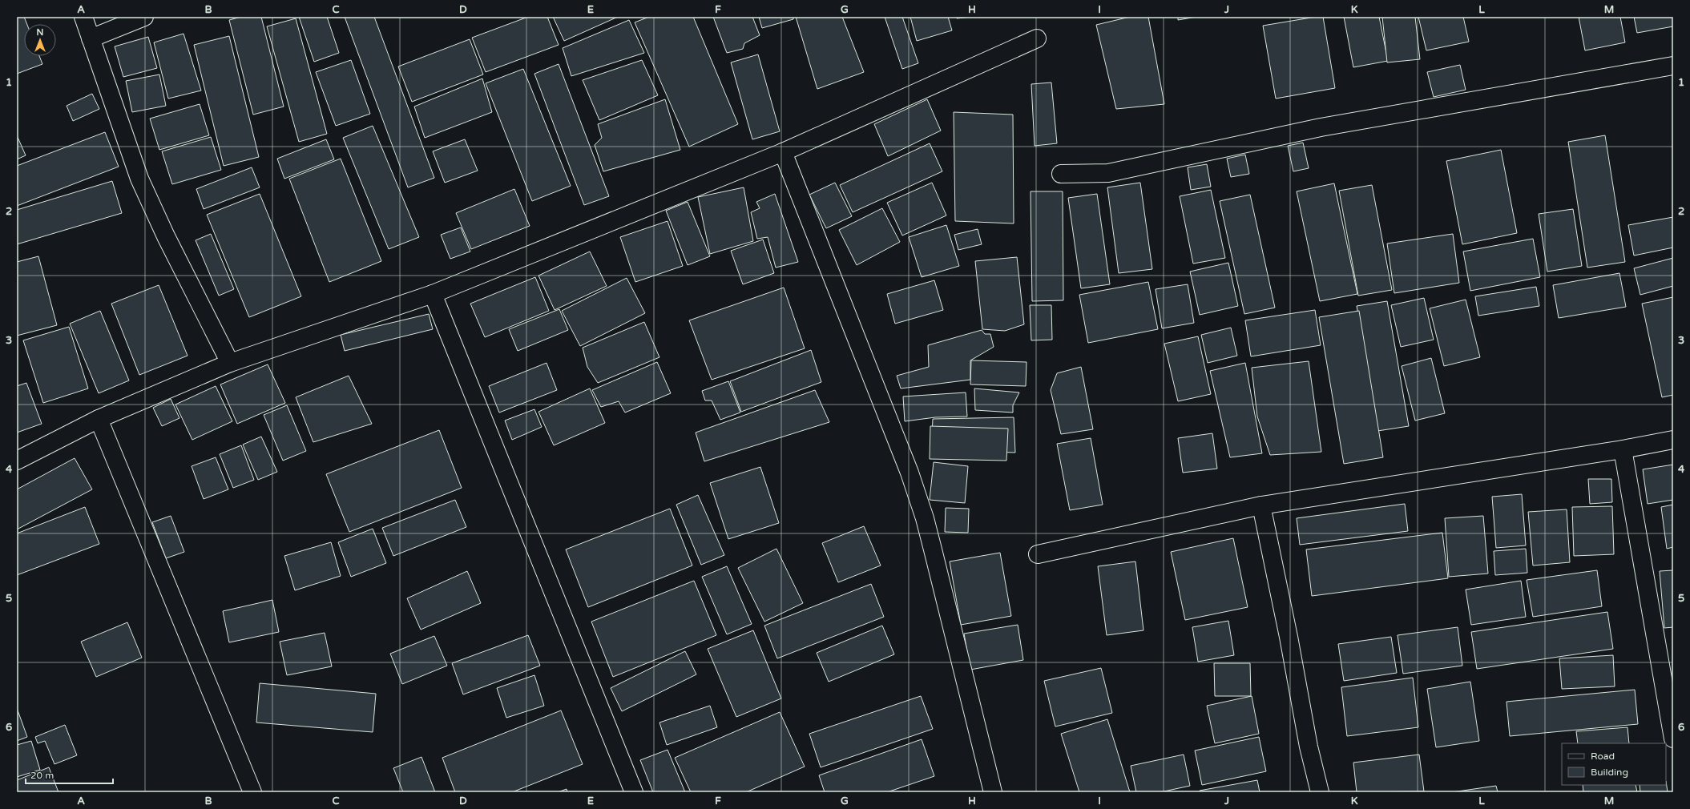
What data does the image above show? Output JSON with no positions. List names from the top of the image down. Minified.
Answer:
{"legend":["Road","Building"],"scale_bar":"20 m","north":"top","grid":{"columns":["A","B","C","D","E","F","G","H","I","J","K","L","M"],"rows":["1","2","3","4","5","6"]}}
